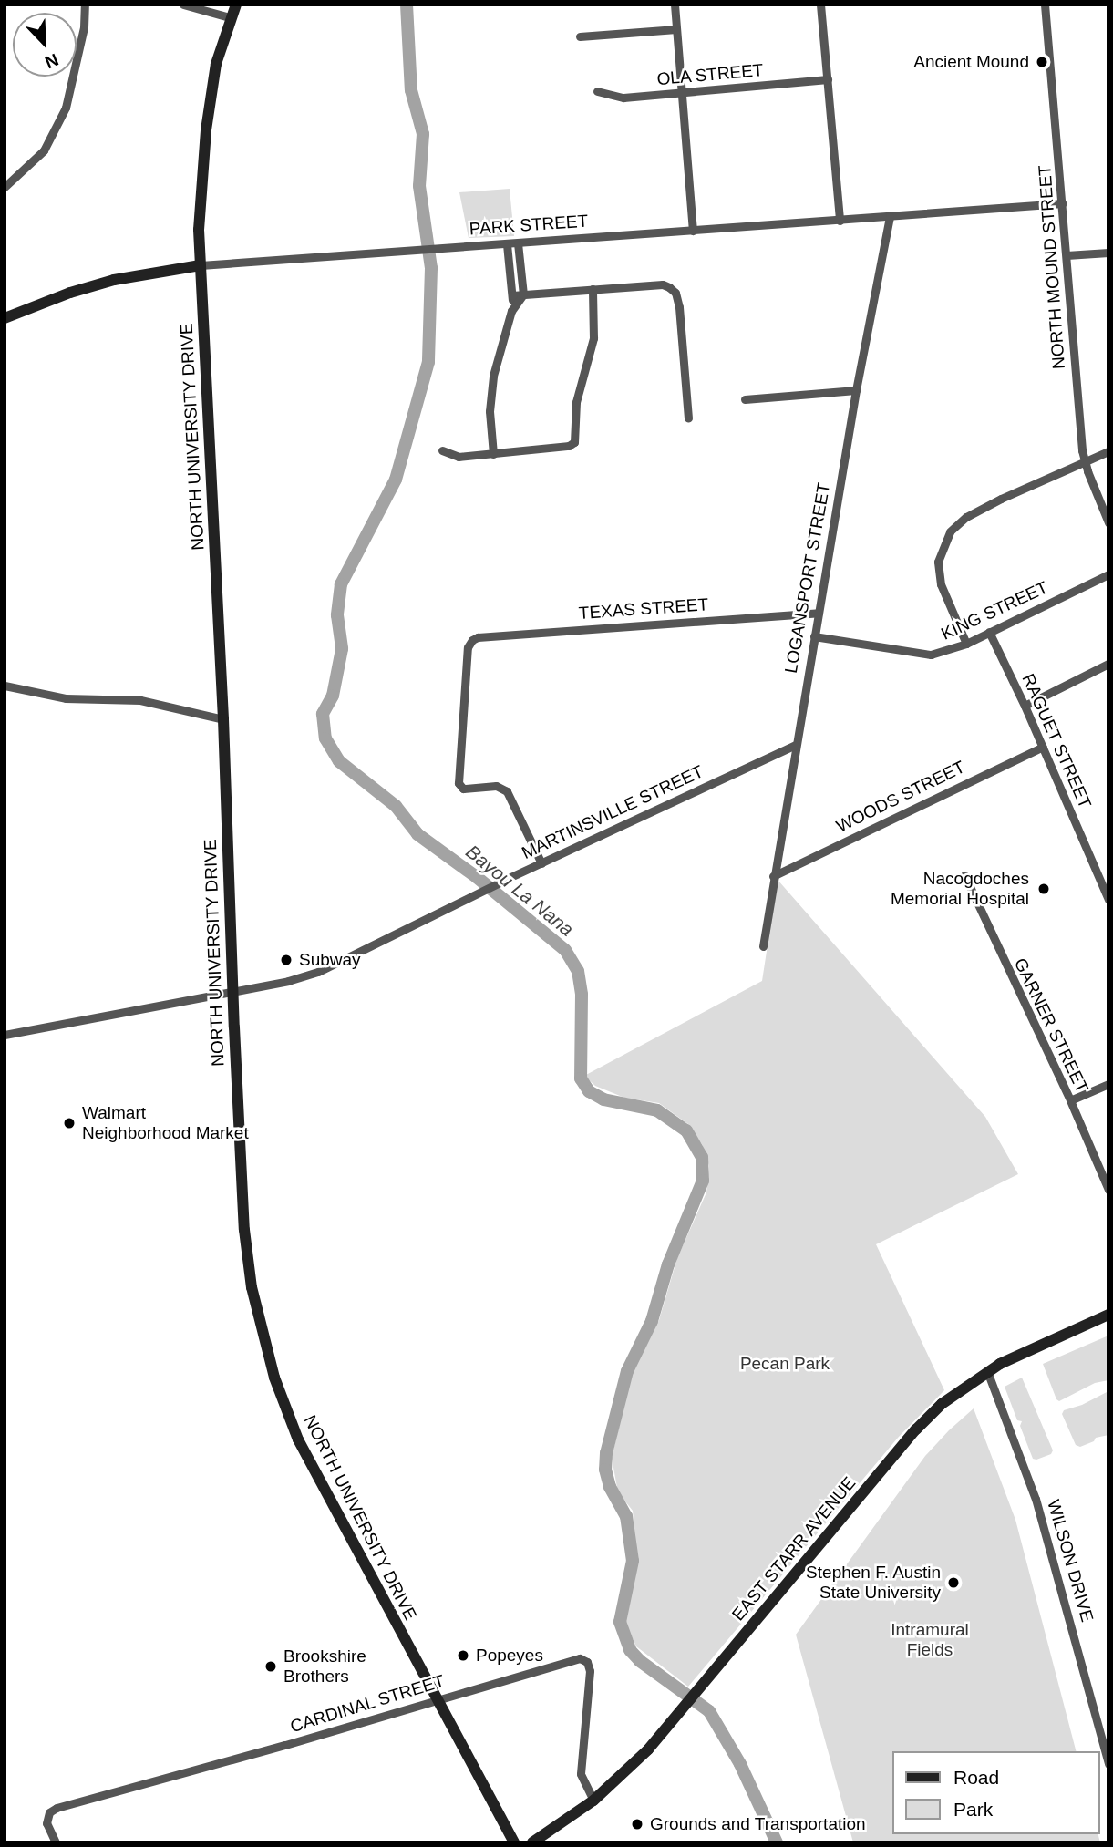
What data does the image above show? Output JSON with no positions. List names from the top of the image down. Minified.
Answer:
{"streets":{"main road":["PARK STREET","NORTH UNIVERSITY DRIVE","EAST STARR AVENUE"],"street":["OLA STREET","NORTH MOUND STREET","LOGANSPORT STREET","TEXAS STREET","KING STREET","RAGUET STREET","WOODS STREET","MARTINSVILLE STREET","GARNER STREET","WILSON DRIVE","CARDINAL STREET"]},"crossings":[["PARK STREET","NORTH MOUND STREET"],["PARK STREET","NORTH UNIVERSITY DRIVE"],["PARK STREET","LOGANSPORT STREET"],["NORTH UNIVERSITY DRIVE","MARTINSVILLE STREET"],["NORTH UNIVERSITY DRIVE","CARDINAL STREET"],["LOGANSPORT STREET","TEXAS STREET"],["LOGANSPORT STREET","KING STREET"],["LOGANSPORT STREET","WOODS STREET"],["LOGANSPORT STREET","MARTINSVILLE STREET"],["TEXAS STREET","MARTINSVILLE STREET"],["KING STREET","RAGUET STREET"],["RAGUET STREET","WOODS STREET"],["EAST STARR AVENUE","WILSON DRIVE"],["EAST STARR AVENUE","CARDINAL STREET"]],"water":["Bayou La Nana"],"parks":["Pecan Park","Intramural Fields"],"places":["Ancient Mound","Nacogdoches Memorial Hospital","Subway","Walmart Neighborhood Market","Stephen F. Austin State University","Popeyes","Brookshire Brothers","Grounds and Transportation"],"legend":["Road","Park"],"north":"bottom right"}
